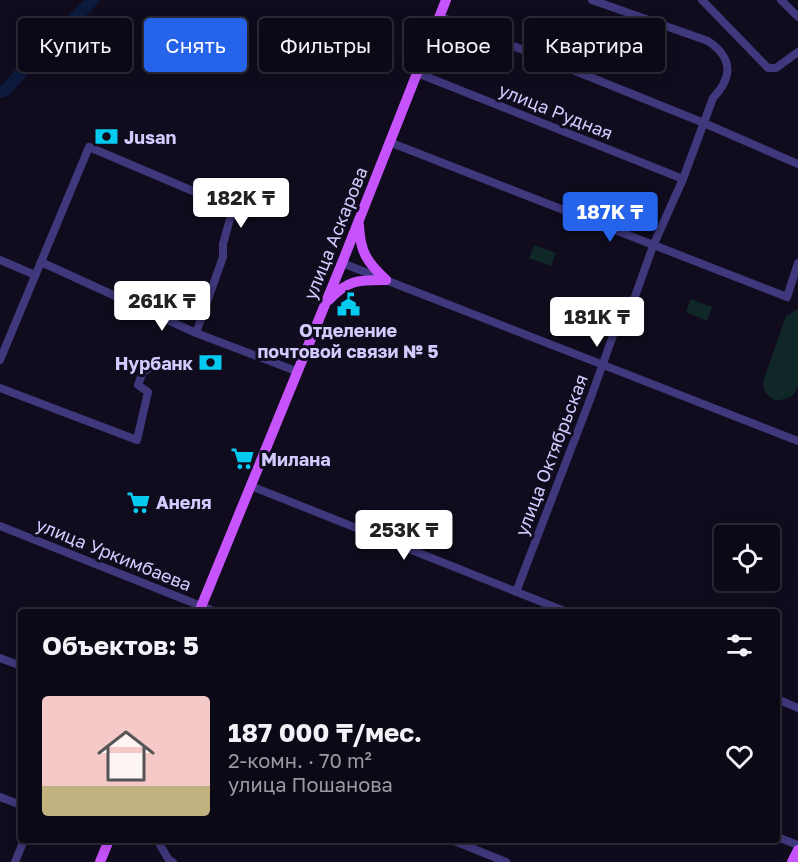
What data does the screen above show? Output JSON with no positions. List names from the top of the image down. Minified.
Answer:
{"streets":{"main road":["улица Аскарова"],"street":["улица Рудная","улица Октябрьская","улица Уркимбаева"]},"crossings":[["улица Рудная","улица Аскарова"],["улица Рудная","улица Октябрьская"],["улица Аскарова","улица Уркимбаева"]],"places":{"bank":["Jusan","Нурбанк"],"public building":["Отделение почтовой связи № 5"],"supermarket":["Милана","Анеля"]},"page":{"chip":["Купить","Снять","Фильтры","Новое","Квартира"],"price":["182K ₸","187K ₸","261K ₸","181K ₸","253K ₸"],"heading":"Объектов: 5","list":[{"name":"187 000 ₸/мес.","note":"2-комн. · 70 m² · улица Пошанова"}]}}
